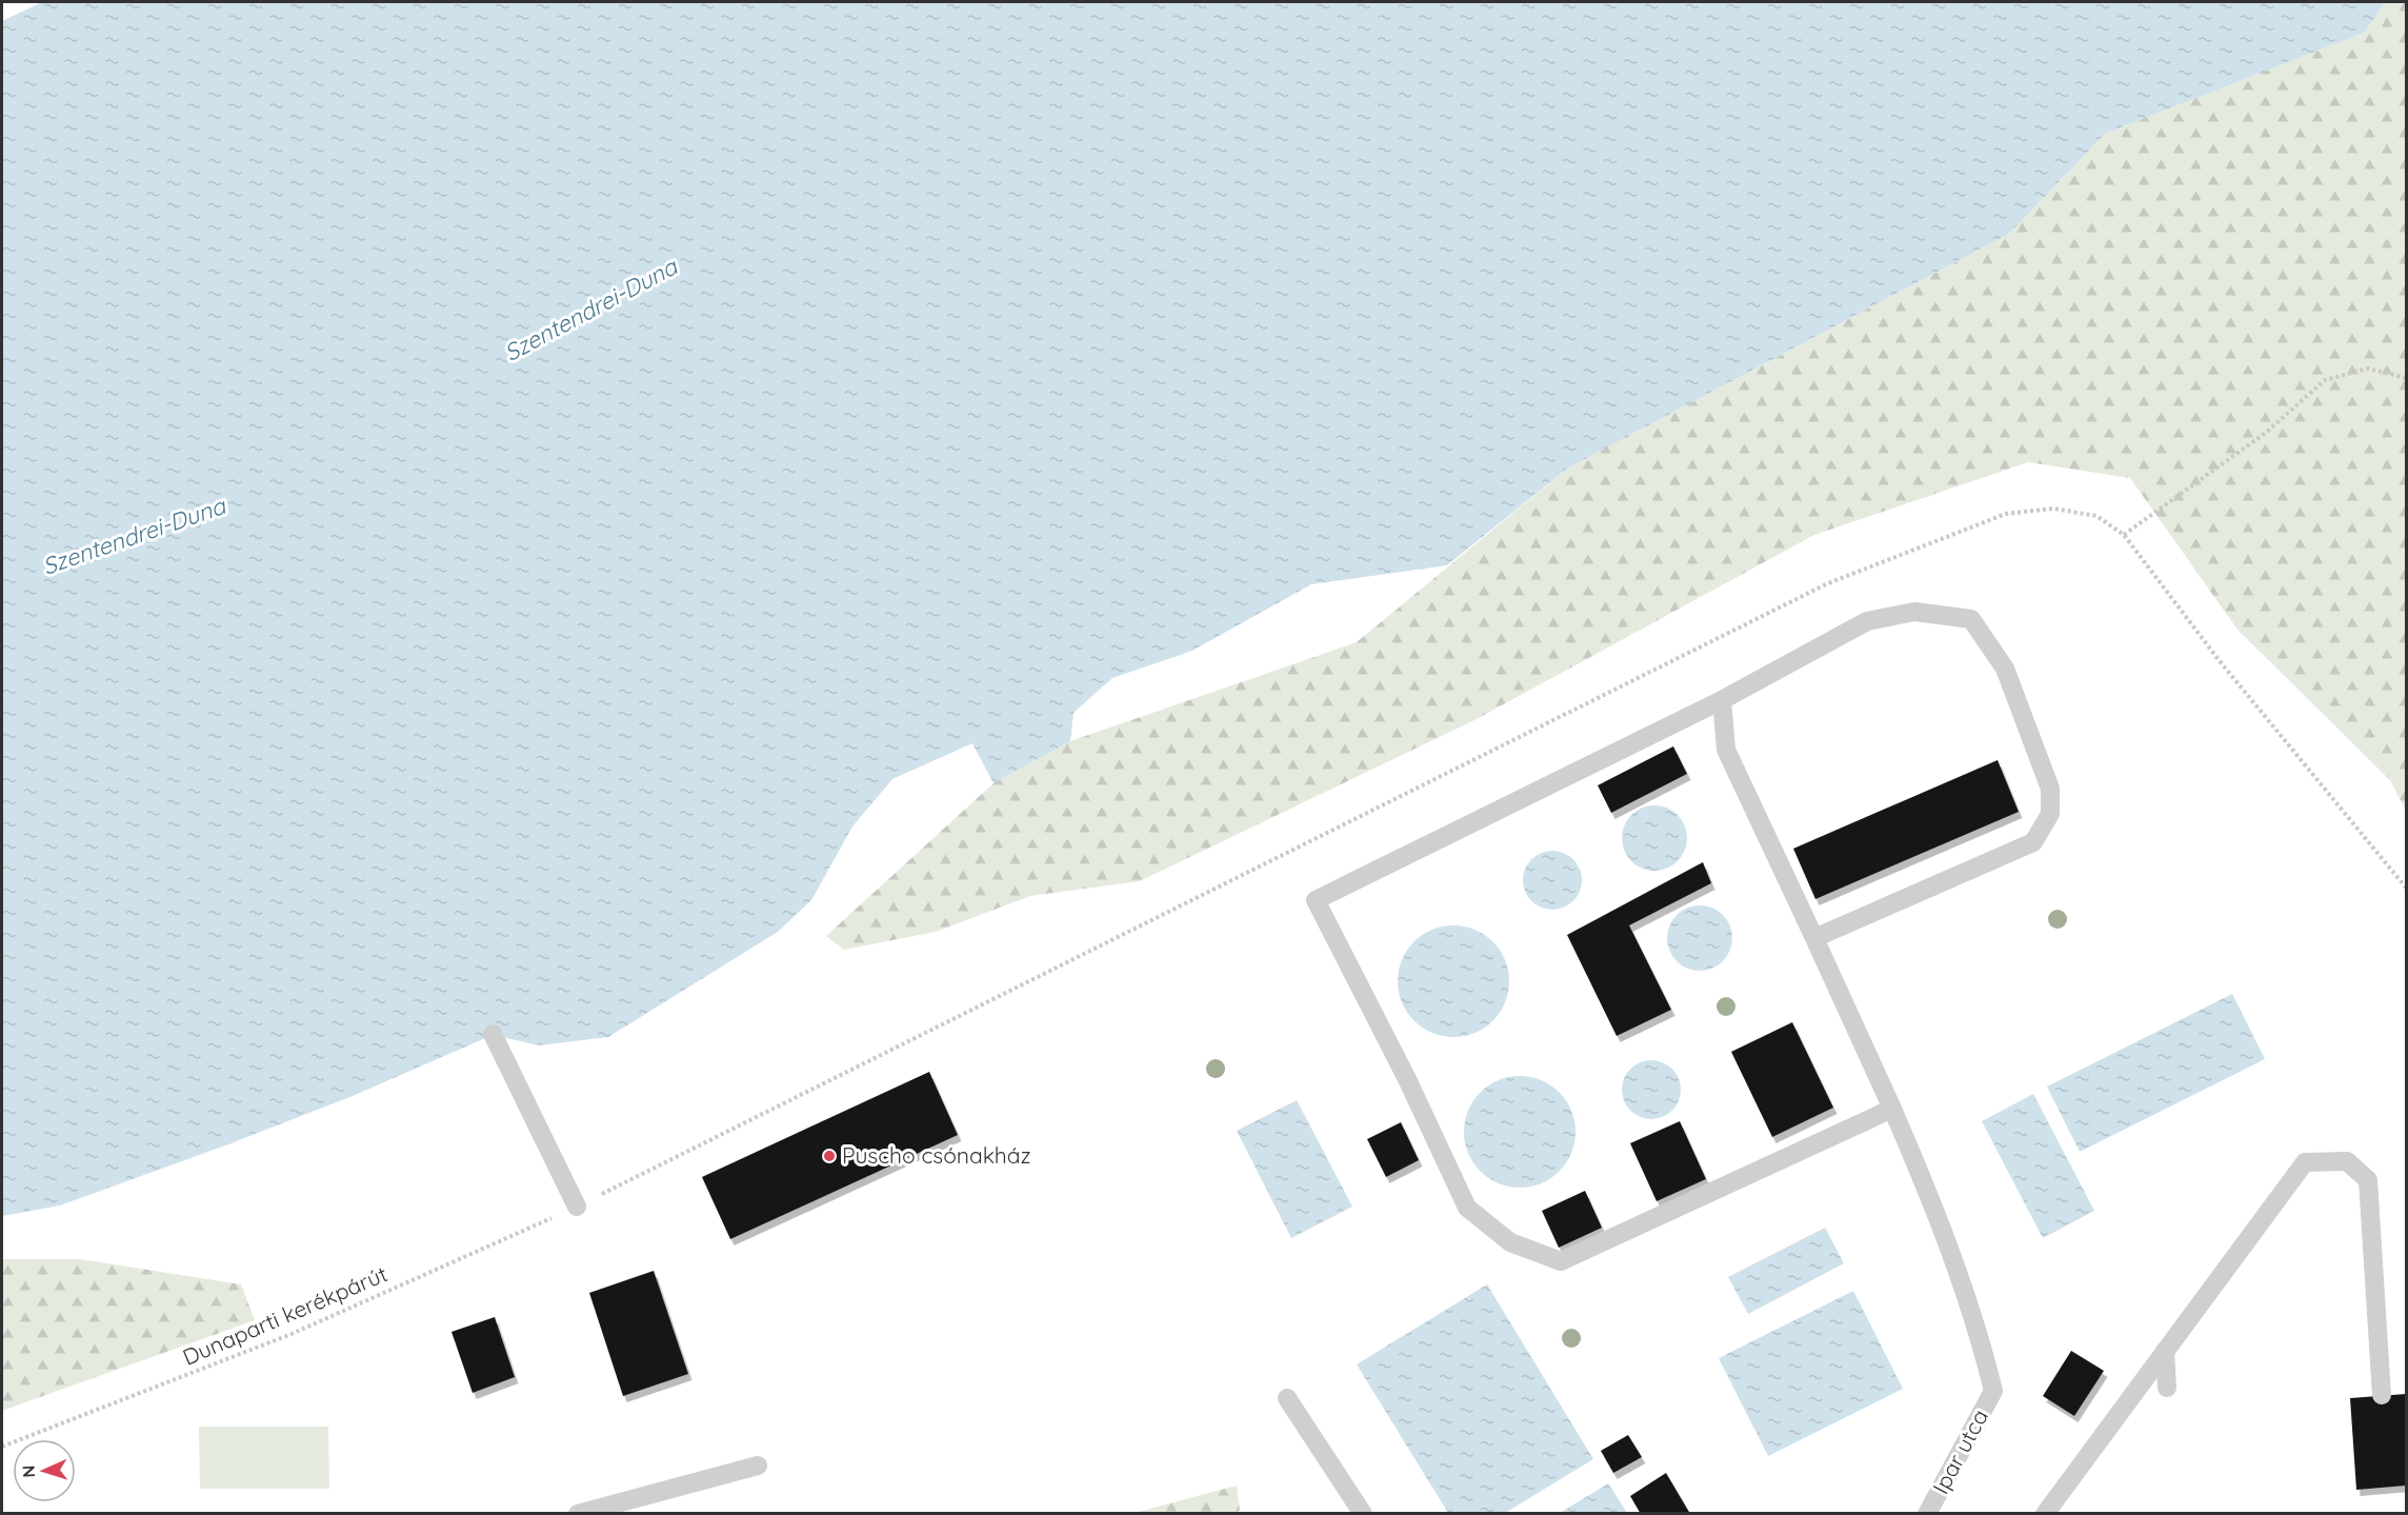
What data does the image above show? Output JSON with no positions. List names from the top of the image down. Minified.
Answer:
{"streets":{"lane":["Ipar utca"],"path":["Dunaparti kerékpárút"]},"water":["Szentendrei-Duna"],"places":["Puscho csónakház"],"north":"left"}
